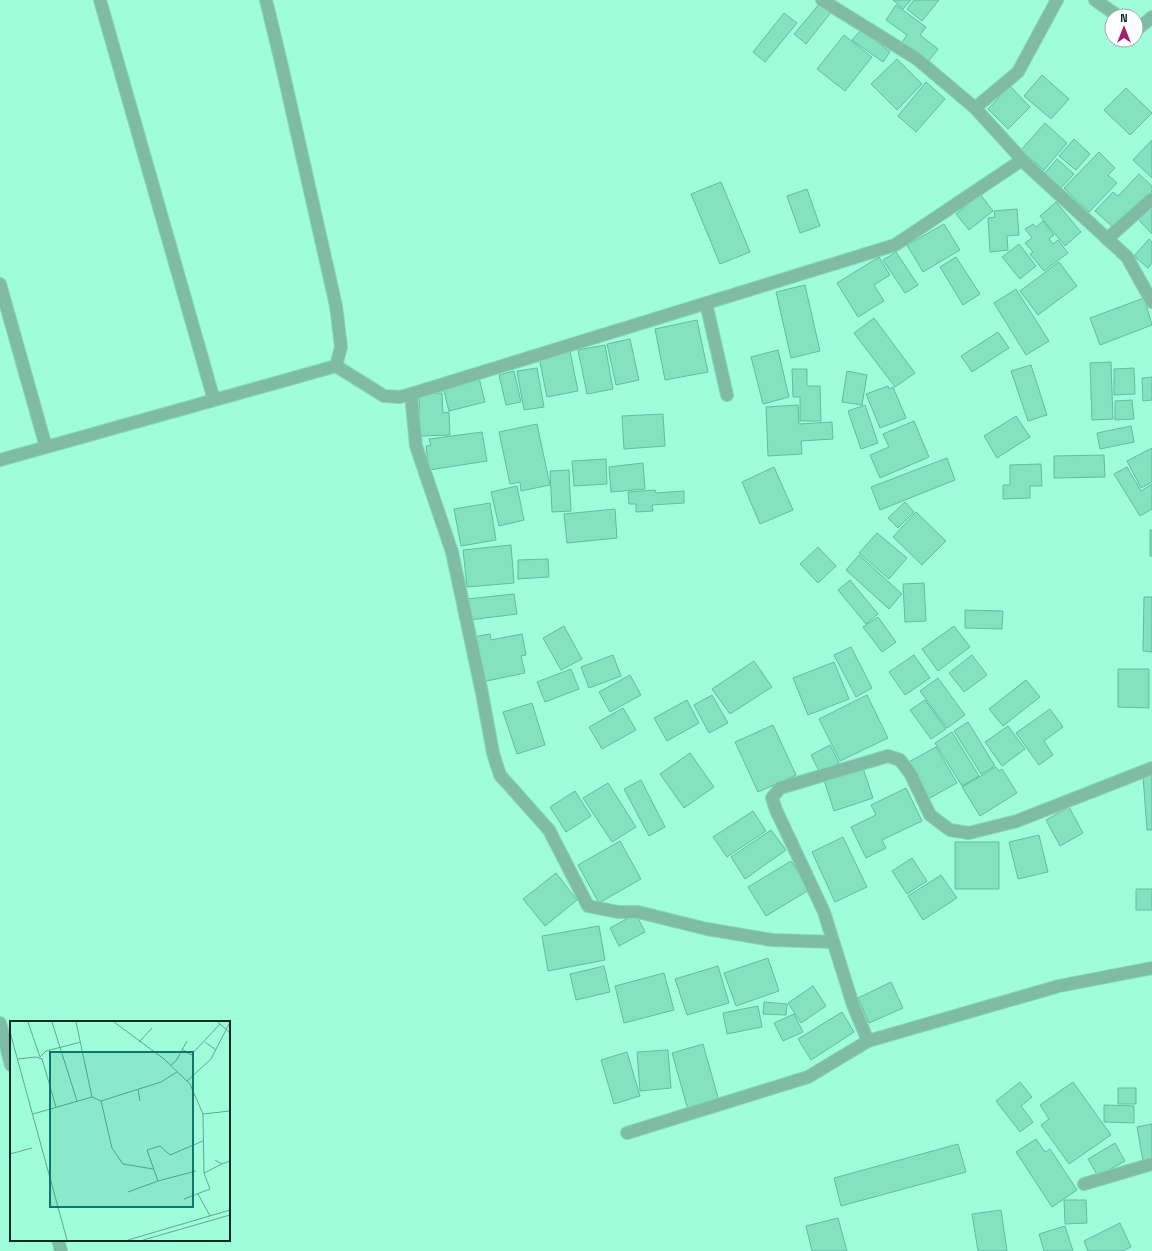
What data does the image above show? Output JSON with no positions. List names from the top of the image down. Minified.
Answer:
{"north":"top"}
